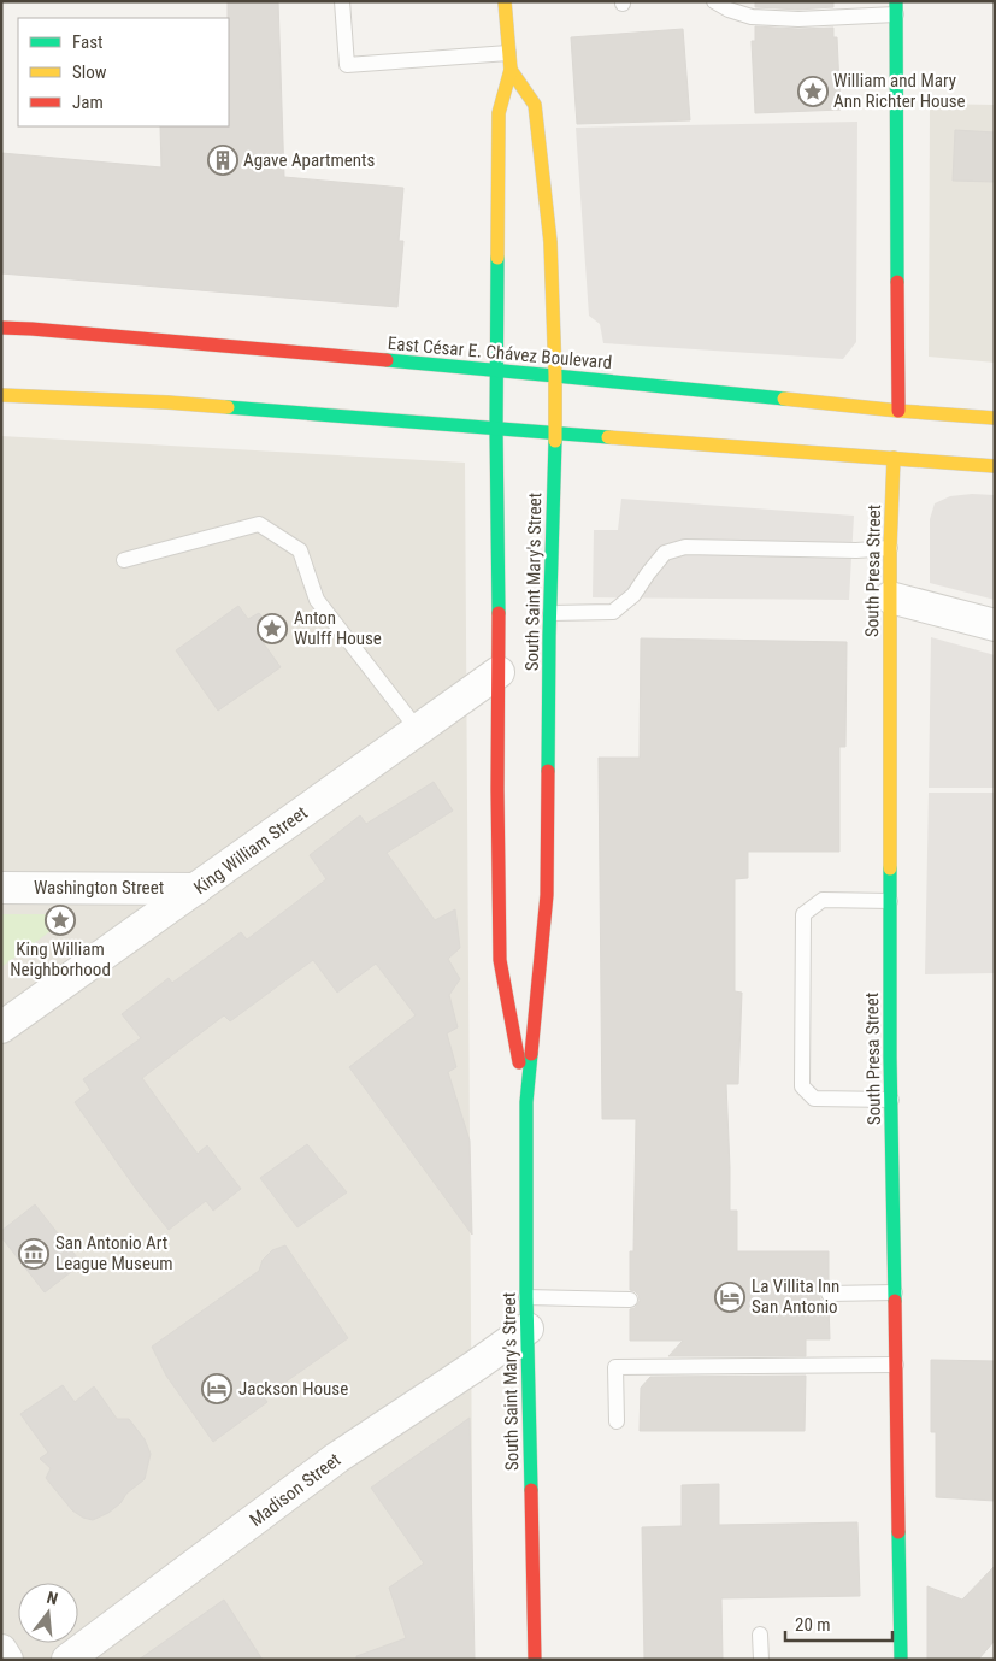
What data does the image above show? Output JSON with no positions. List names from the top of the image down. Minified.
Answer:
{"streets":{"main road":["East César E. Chávez Boulevard","South Presa Street","South Saint Mary's Street"],"street":["King William Street","Washington Street","Madison Street"]},"crossings":[["East César E. Chávez Boulevard","South Saint Mary's Street"],["South Saint Mary's Street","King William Street"],["South Saint Mary's Street","Madison Street"],["King William Street","Washington Street"]],"places":{"place":["William and Mary Ann Richter House","Anton Wulff House","King William Neighborhood"],"building":["Agave Apartments"],"museum":["San Antonio Art League Museum"],"hotel":["La Villita Inn San Antonio","Jackson House"]},"legend":["Fast","Slow","Jam"],"scale_bar":"20 m","north":"top"}
